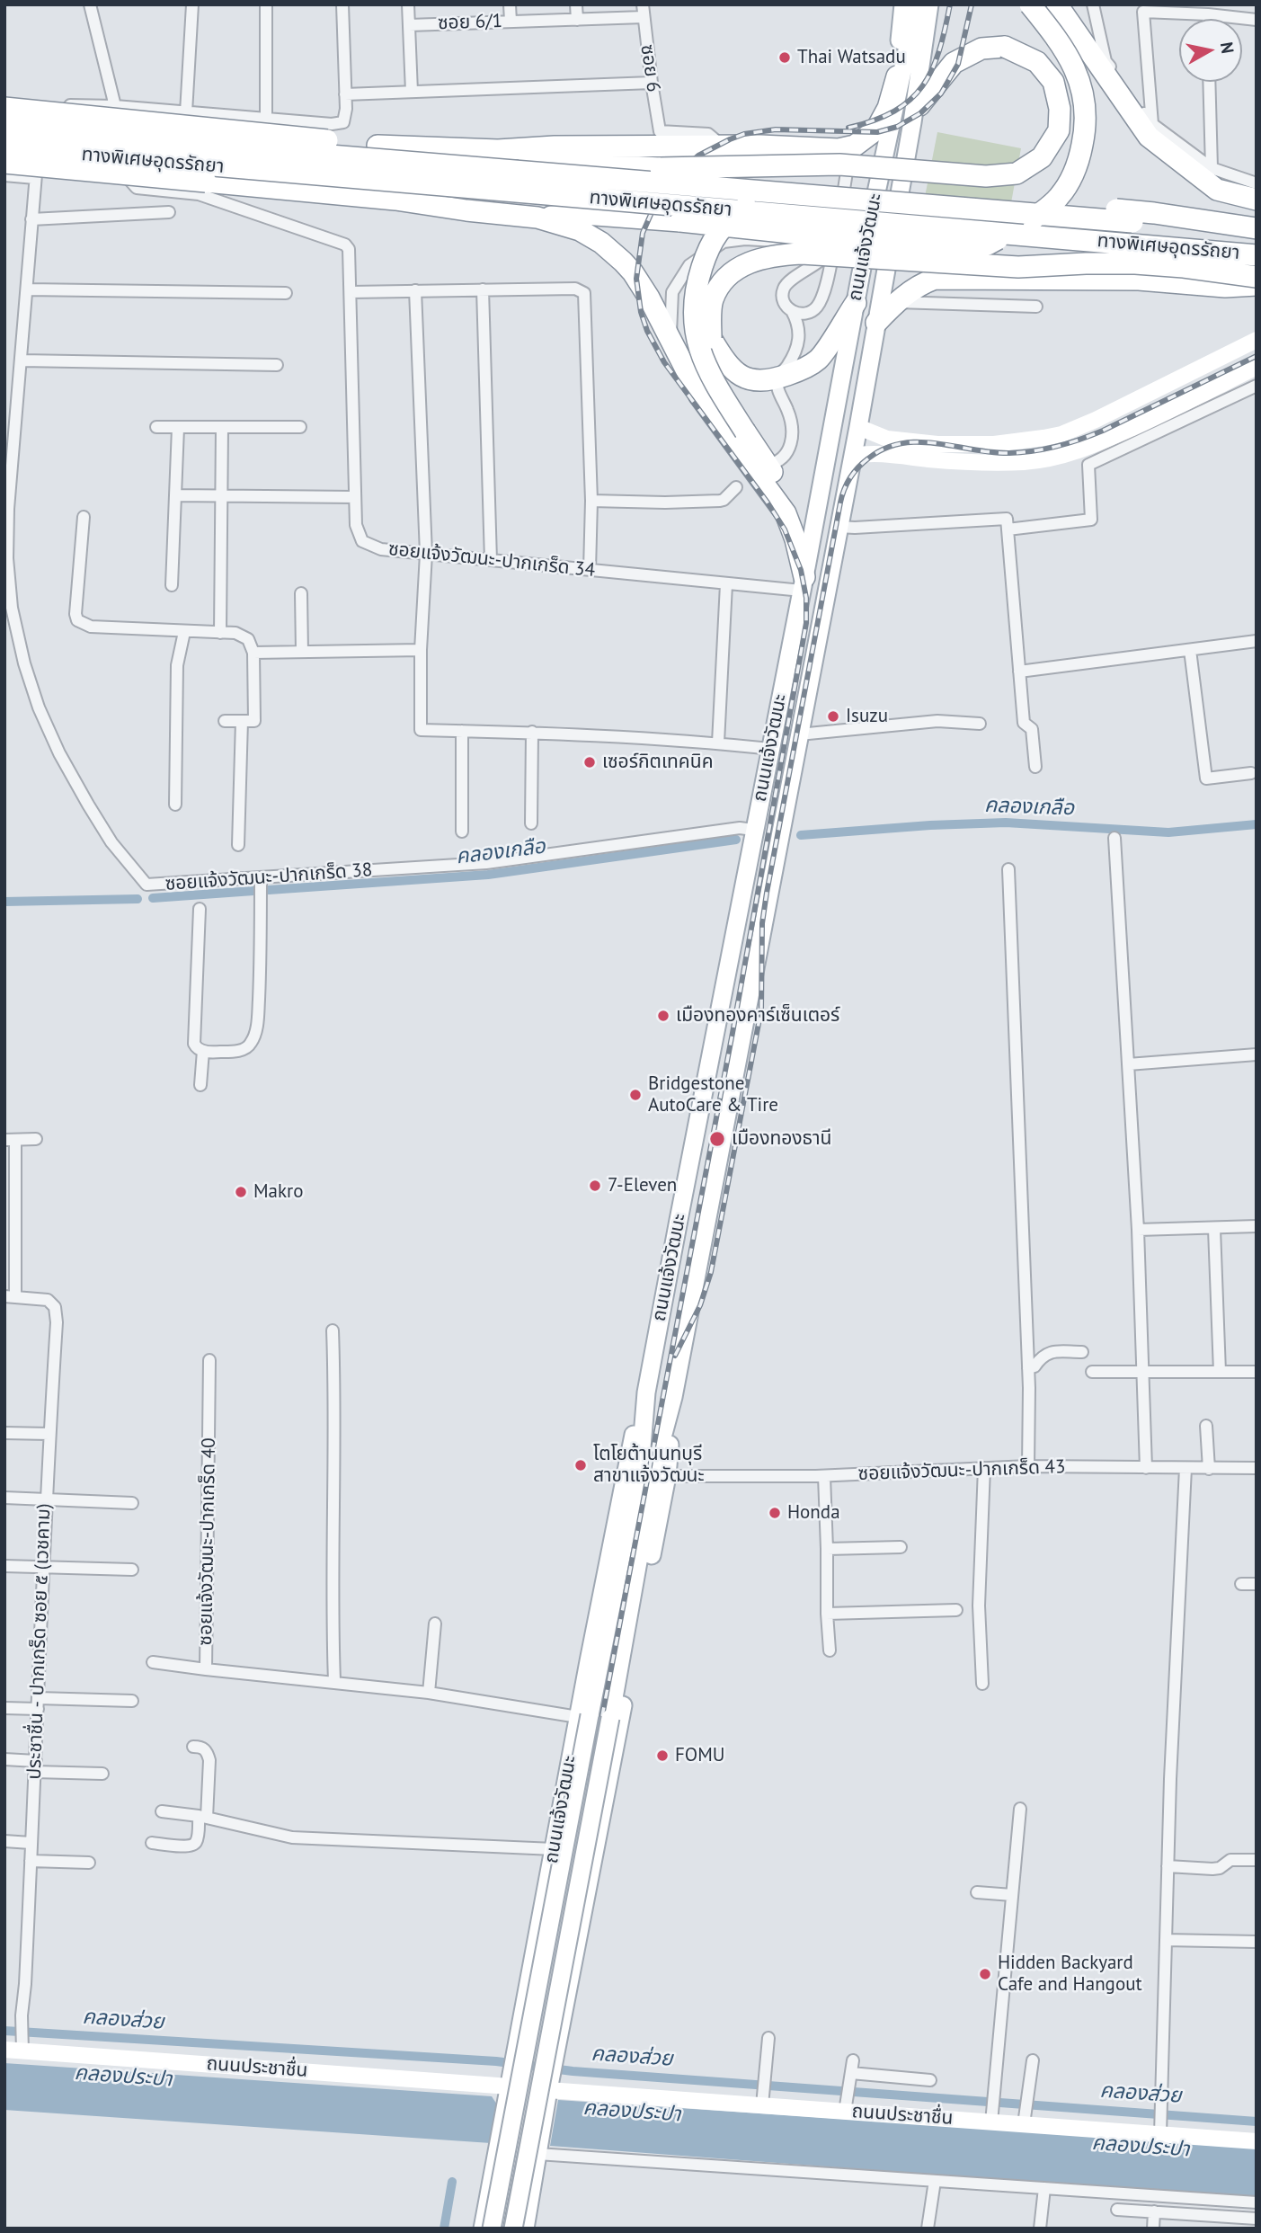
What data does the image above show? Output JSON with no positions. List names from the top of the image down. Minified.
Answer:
{"streets":{"highway":["ทางพิเศษอุดรรัถยา"],"main road":["ถนนแจ้งวัฒนะ","ถนนประชาชื่น"],"street":["ซอย 6/1","ซอย 6","ซอยแจ้งวัฒนะ-ปากเกร็ด 34","ซอยแจ้งวัฒนะ-ปากเกร็ด 38","ซอยแจ้งวัฒนะ-ปากเกร็ด 43","ซอยแจ้งวัฒนะ-ปากเกร็ด 40","ประชาชื่น - ปากเกร็ด ซอย ๕ (เวชคาม)"]},"crossings":[["ซอย 6/1","ซอย 6"],["ถนนแจ้งวัฒนะ","ซอยแจ้งวัฒนะ-ปากเกร็ด 34"],["ถนนแจ้งวัฒนะ","ซอยแจ้งวัฒนะ-ปากเกร็ด 38"],["ถนนแจ้งวัฒนะ","ซอยแจ้งวัฒนะ-ปากเกร็ด 43"],["ถนนแจ้งวัฒนะ","ซอยแจ้งวัฒนะ-ปากเกร็ด 40"],["ถนนแจ้งวัฒนะ","ถนนประชาชื่น"],["ประชาชื่น - ปากเกร็ด ซอย ๕ (เวชคาม)","ถนนประชาชื่น"]],"water":["คลองเกลือ","คลองส่วย","คลองประปา"],"places":["Thai Watsadu","Isuzu","เซอร์กิตเทคนิค","เมืองทองคาร์เซ็นเตอร์","Bridgestone AutoCare & Tire","เมืองทองธานี","7-Eleven","Makro","โตโยต้านนทบุรี สาขาแจ้งวัฒนะ","Honda","FOMU","Hidden Backyard Cafe and Hangout"],"north":"right"}
